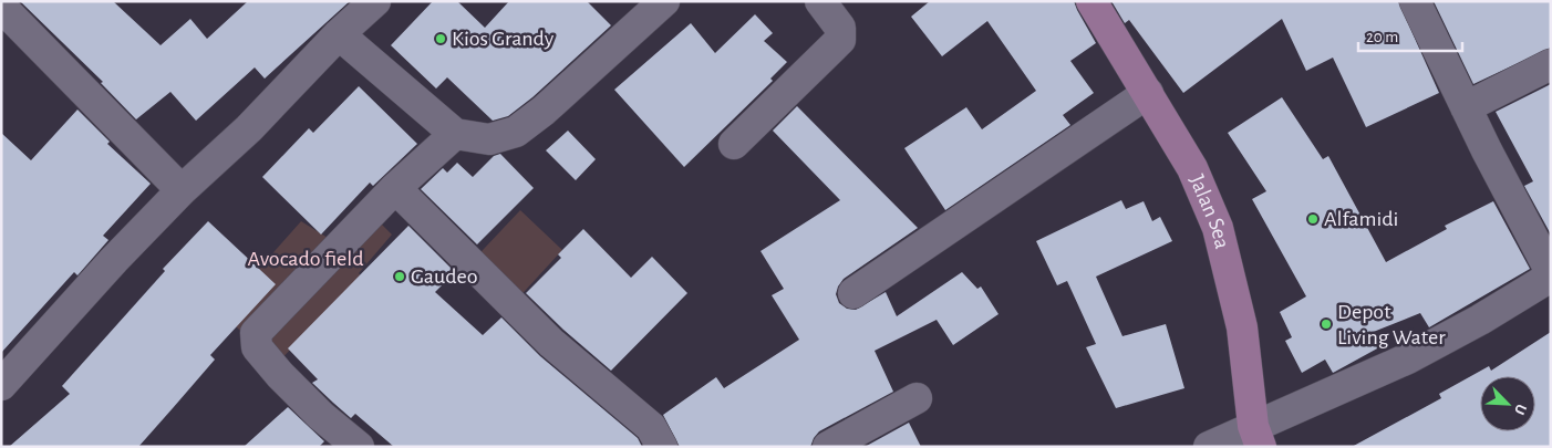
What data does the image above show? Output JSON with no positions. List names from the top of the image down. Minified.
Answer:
{"streets":{"main road":["Jalan Sea"]},"parks":["Avocado field"],"places":["Kios Grandy","Alfamidi","Gaudeo","Depot Living Water"],"scale_bar":"20 m","north":"bottom right"}
